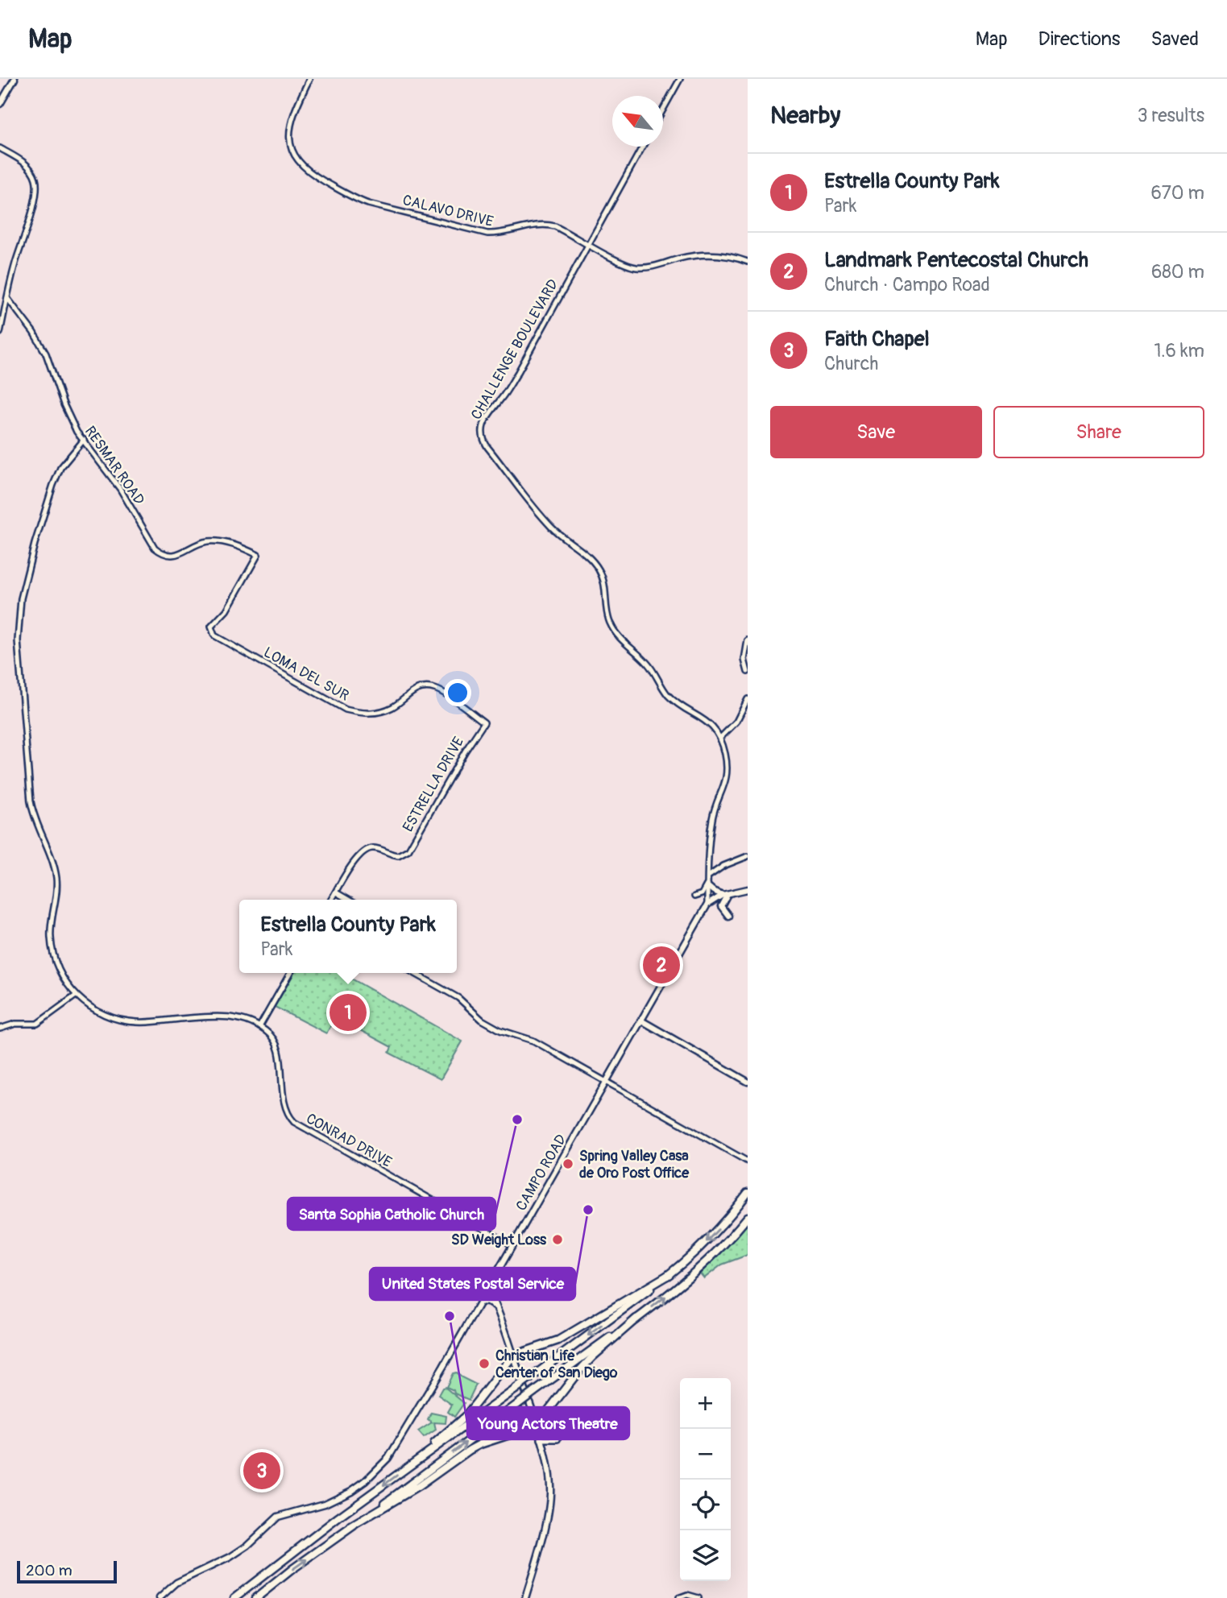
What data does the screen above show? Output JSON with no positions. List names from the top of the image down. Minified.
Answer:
{"streets":{"main road":["CAMPO ROAD"],"street":["CALAVO DRIVE","CHALLENGE BOULEVARD","RESMAR ROAD","LOMA DEL SUR","ESTRELLA DRIVE","CONRAD DRIVE"]},"crossings":[["CALAVO DRIVE","CHALLENGE BOULEVARD"],["RESMAR ROAD","LOMA DEL SUR"],["LOMA DEL SUR","ESTRELLA DRIVE"],["CONRAD DRIVE","CAMPO ROAD"]],"places":["Santa Sophia Catholic Church","Spring Valley Casa de Oro Post Office","United States Postal Service","SD Weight Loss","Young Actors Theatre","Christian Life Center of San Diego"],"scale_bar":"200 m","north":"top left","page":{"header":"Map","nav":["Map","Directions","Saved"],"heading":["Nearby","3 results"],"list":[{"mark":"1","name":"Estrella County Park","note":"Park","value":"670 m"},{"mark":"2","name":"Landmark Pentecostal Church","note":"Church · Campo Road","value":"680 m"},{"mark":"3","name":"Faith Chapel","note":"Church","value":"1.6 km"}],"buttons":["Save","Share"],"popup":["Estrella County Park","Park"],"pins":["2","1","3"],"map_buttons":["+","−"],"scale":"200 m"}}
